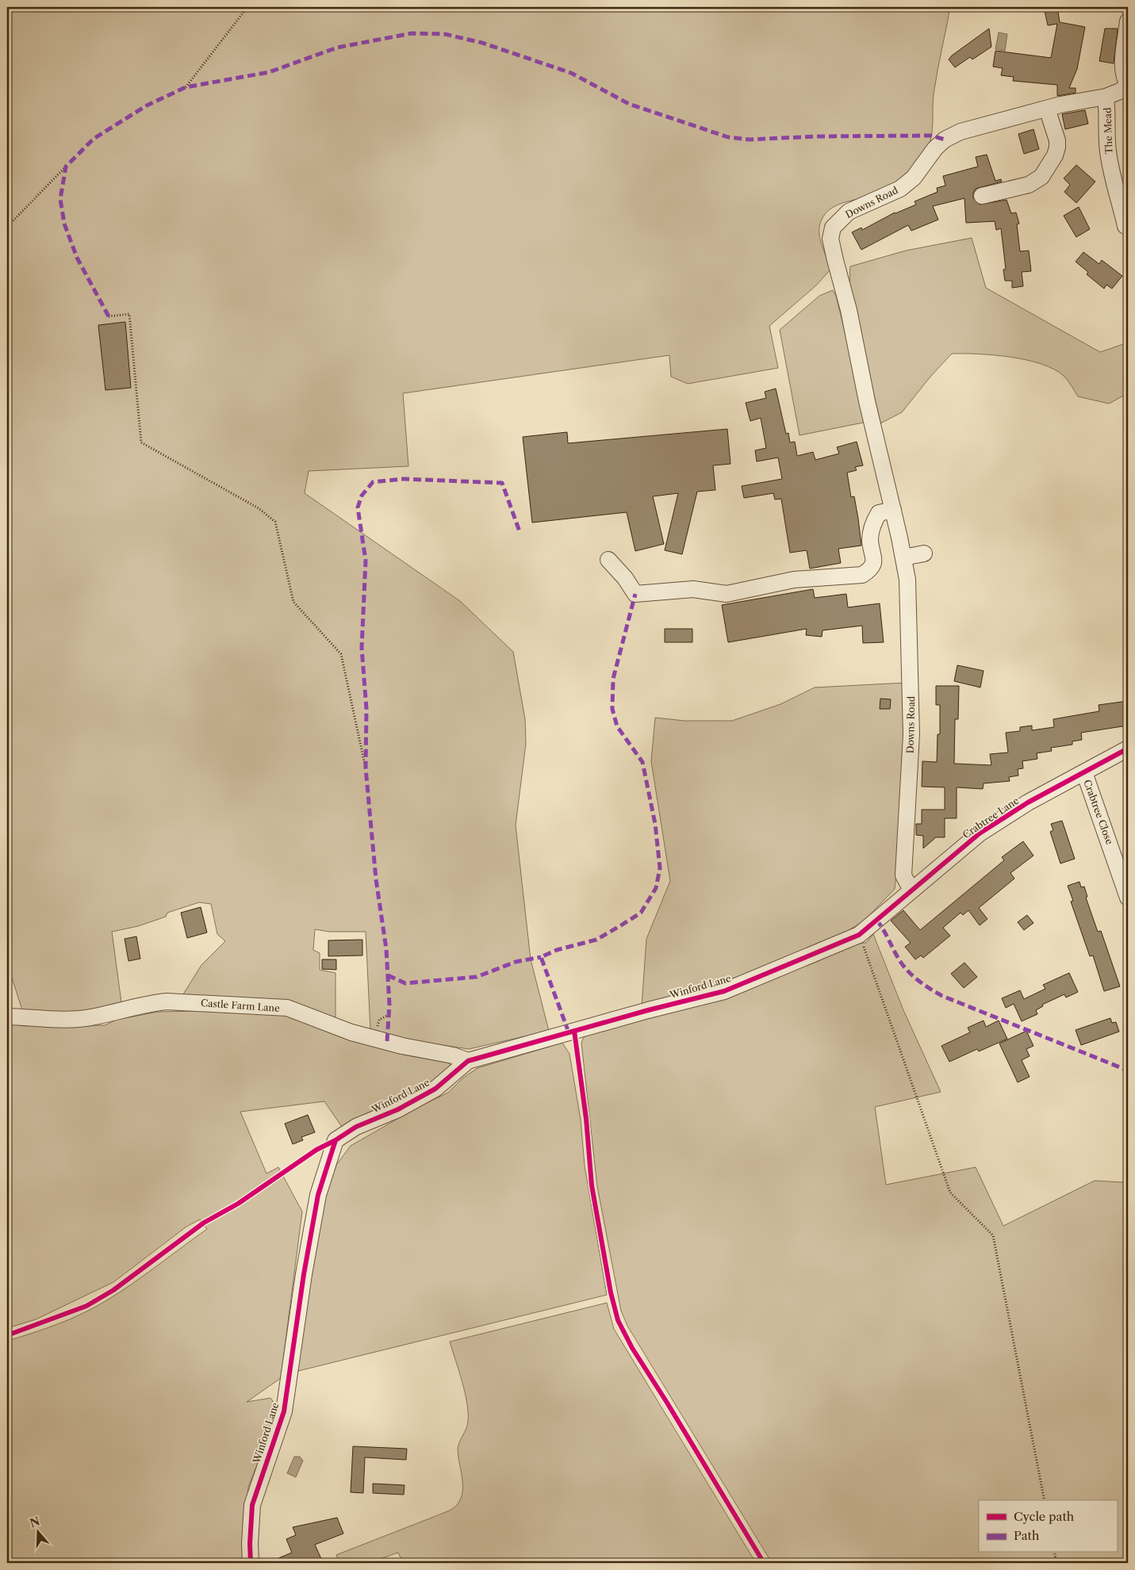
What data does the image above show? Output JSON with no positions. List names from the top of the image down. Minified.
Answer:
{"streets":{"street":["The Mead","Downs Road","Crabtree Close","Crabtree Lane","Winford Lane","Castle Farm Lane"]},"crossings":[["The Mead","Downs Road"],["Downs Road","Crabtree Lane"],["Crabtree Close","Crabtree Lane"],["Crabtree Lane","Winford Lane"],["Winford Lane","Castle Farm Lane"]],"legend":["Cycle path","Path"],"north":"top"}
